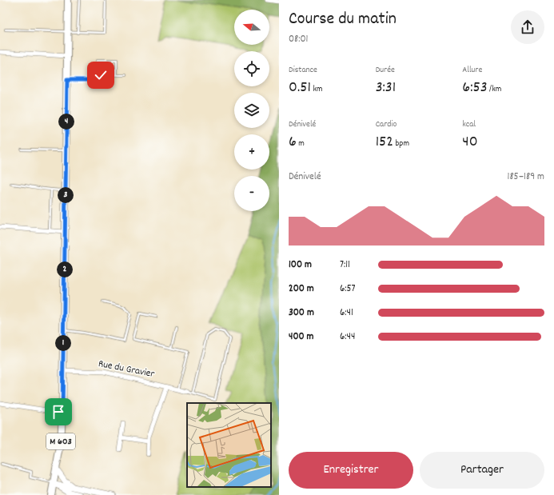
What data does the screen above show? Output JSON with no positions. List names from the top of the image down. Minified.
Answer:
{"streets":{"main road":["M 603"],"street":["Rue du Gravier"]},"crossings":[["Rue du Gravier","M 603"]],"north":"left","page":{"heading":["Course du matin","08:01"],"map_buttons":["+","−"],"stats":[["Distance","0.51 km"],["Durée","3:31"],["Allure","6:53 /km"],["Dénivelé","6 m"],["Cardio","152 bpm"],["kcal","40"]],"pins":["4","3","2","1"],"chart":["Dénivelé","185–189 m"],"list":[{"name":"100 m","note":"7:11"},{"name":"200 m","note":"6:57"},{"name":"300 m","note":"6:41"},{"name":"400 m","note":"6:44"}],"buttons":["Enregistrer","Partager"]}}
